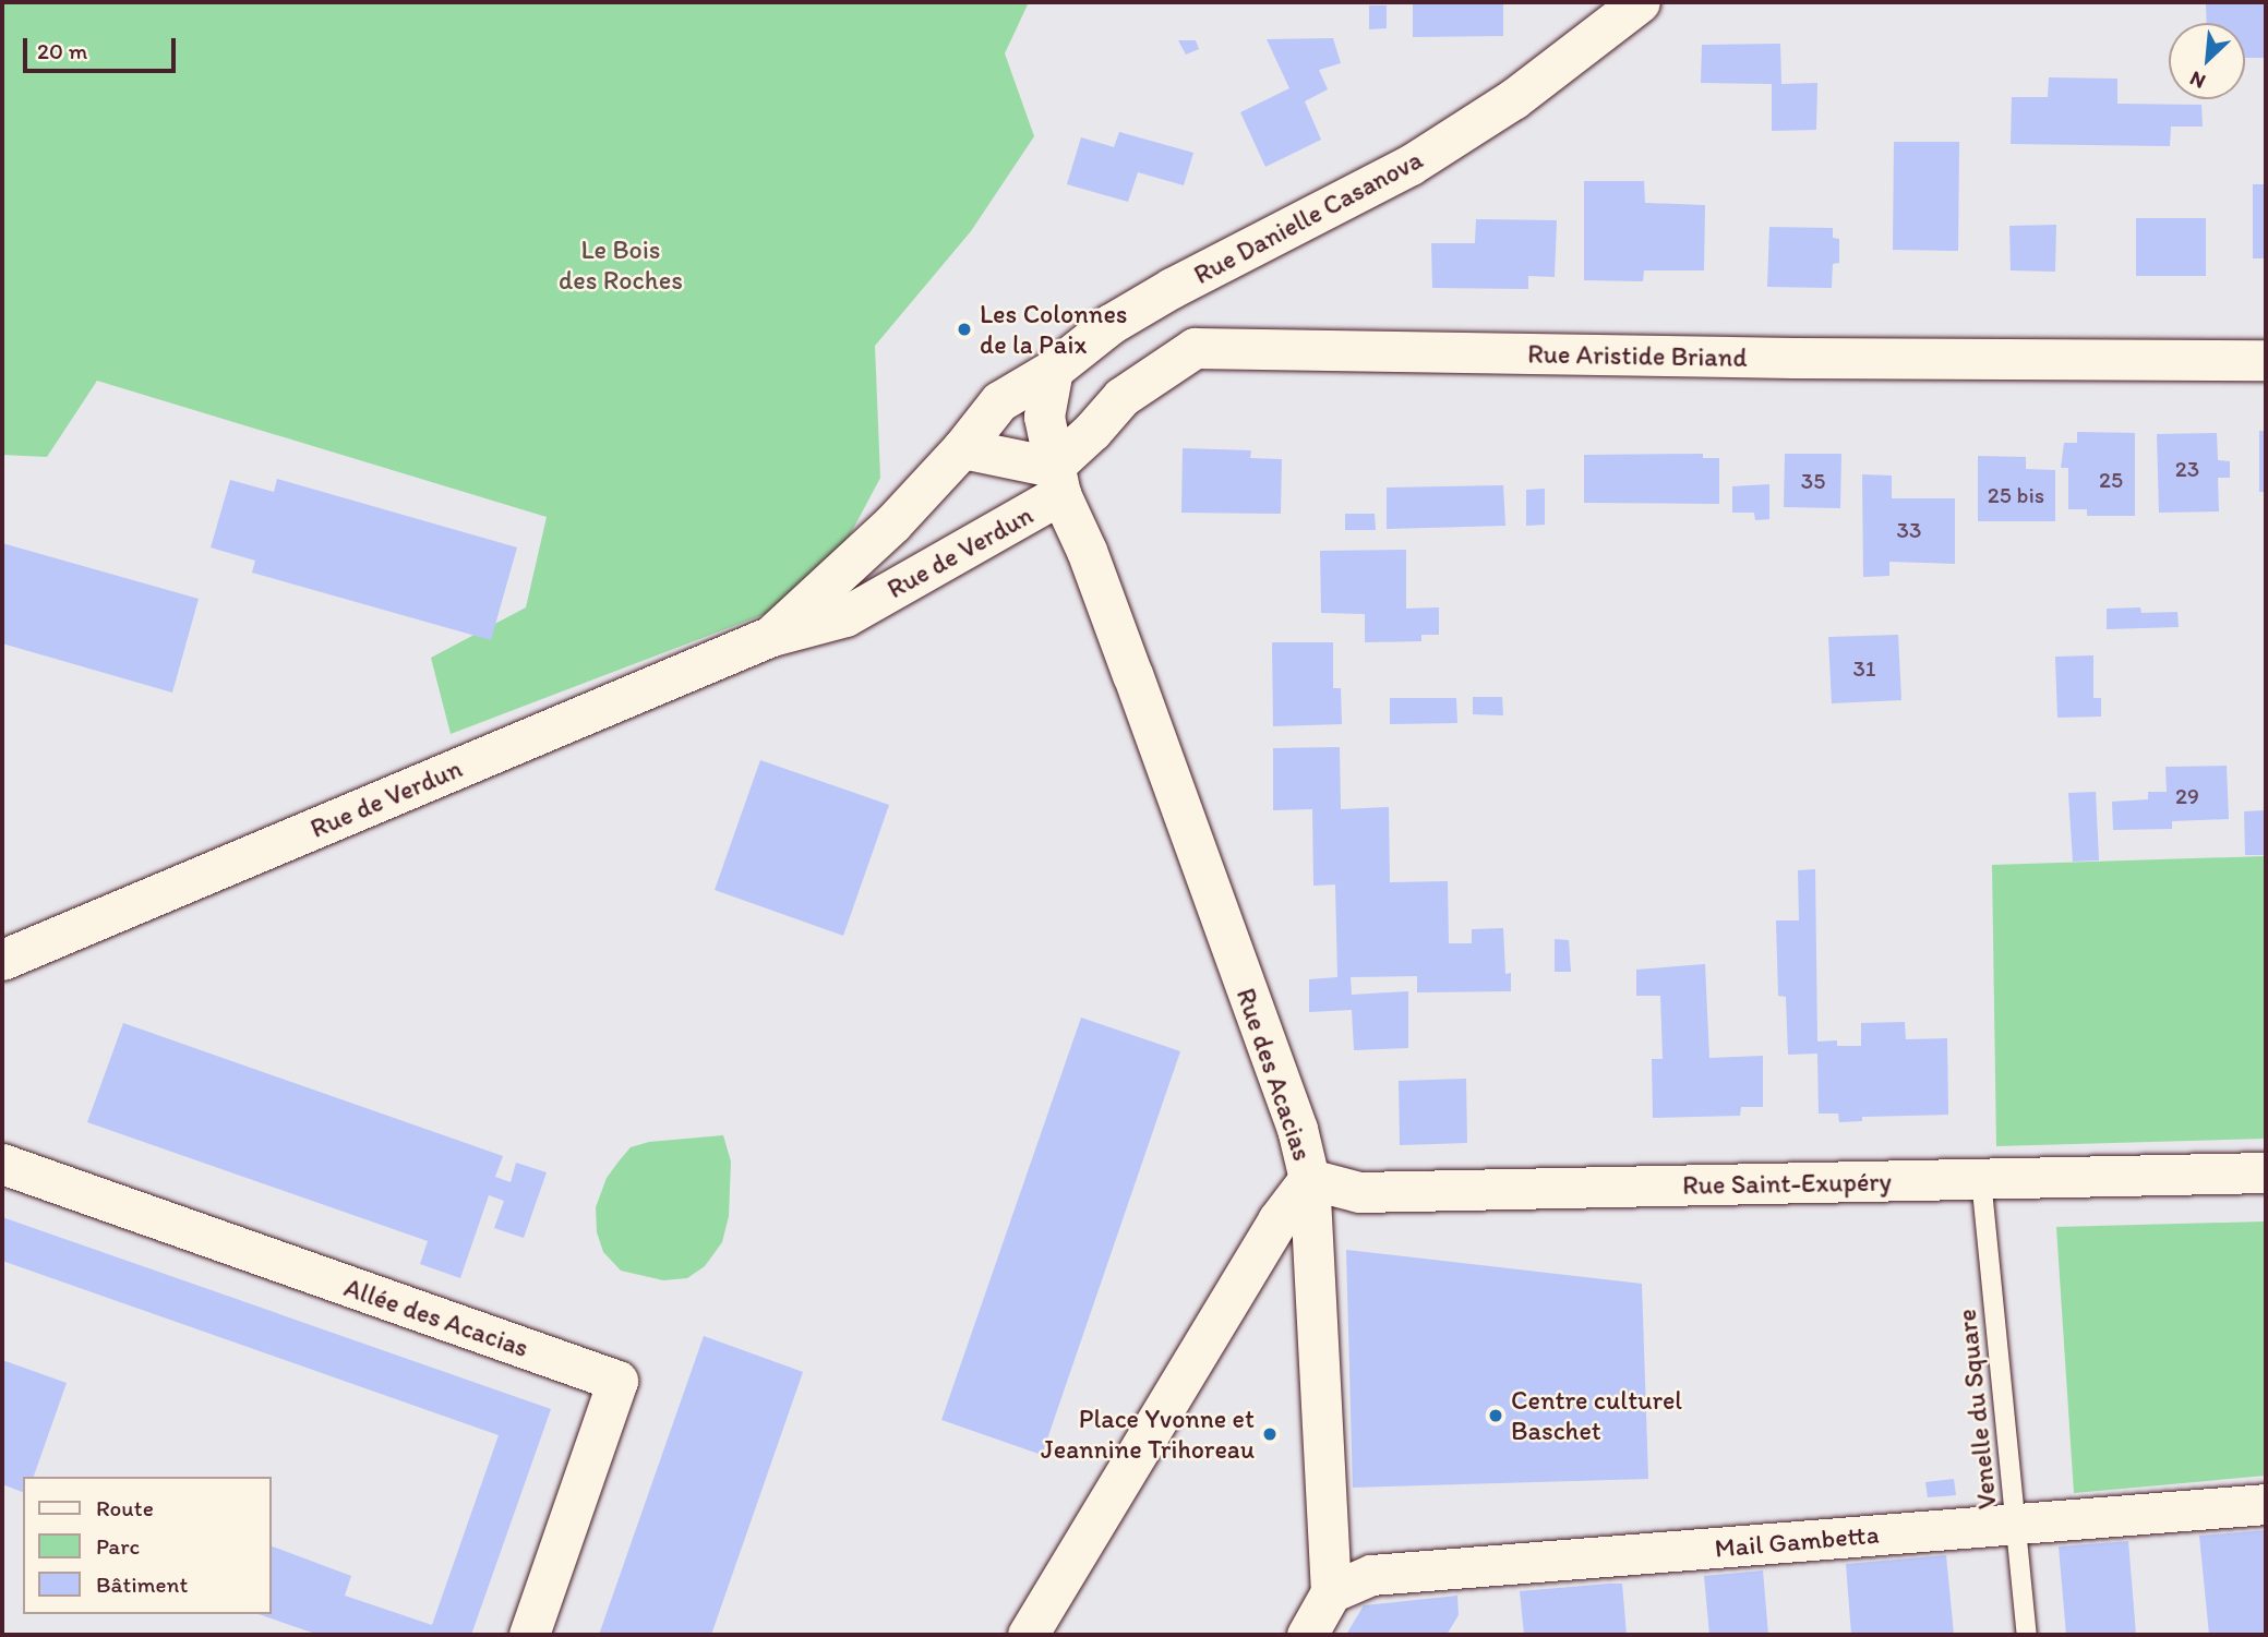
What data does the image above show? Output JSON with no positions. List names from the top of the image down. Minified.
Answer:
{"streets":{"street":["Rue Danielle Casanova","Rue Aristide Briand","Rue de Verdun","Rue des Acacias","Rue Saint-Exupéry","Allée des Acacias","Mail Gambetta"],"lane":["Venelle du Square"]},"crossings":[["Rue Danielle Casanova","Rue de Verdun"],["Rue de Verdun","Rue des Acacias"],["Rue des Acacias","Rue Saint-Exupéry"],["Rue Saint-Exupéry","Venelle du Square"],["Venelle du Square","Mail Gambetta"]],"parks":["Le Bois des Roches"],"places":["Les Colonnes de la Paix","Centre culturel Baschet","Place Yvonne et Jeannine Trihoreau"],"house_numbers":["23","25","35","25 bis","33","31","29"],"legend":["Route","Parc","Bâtiment"],"scale_bar":"20 m","north":"bottom left"}
